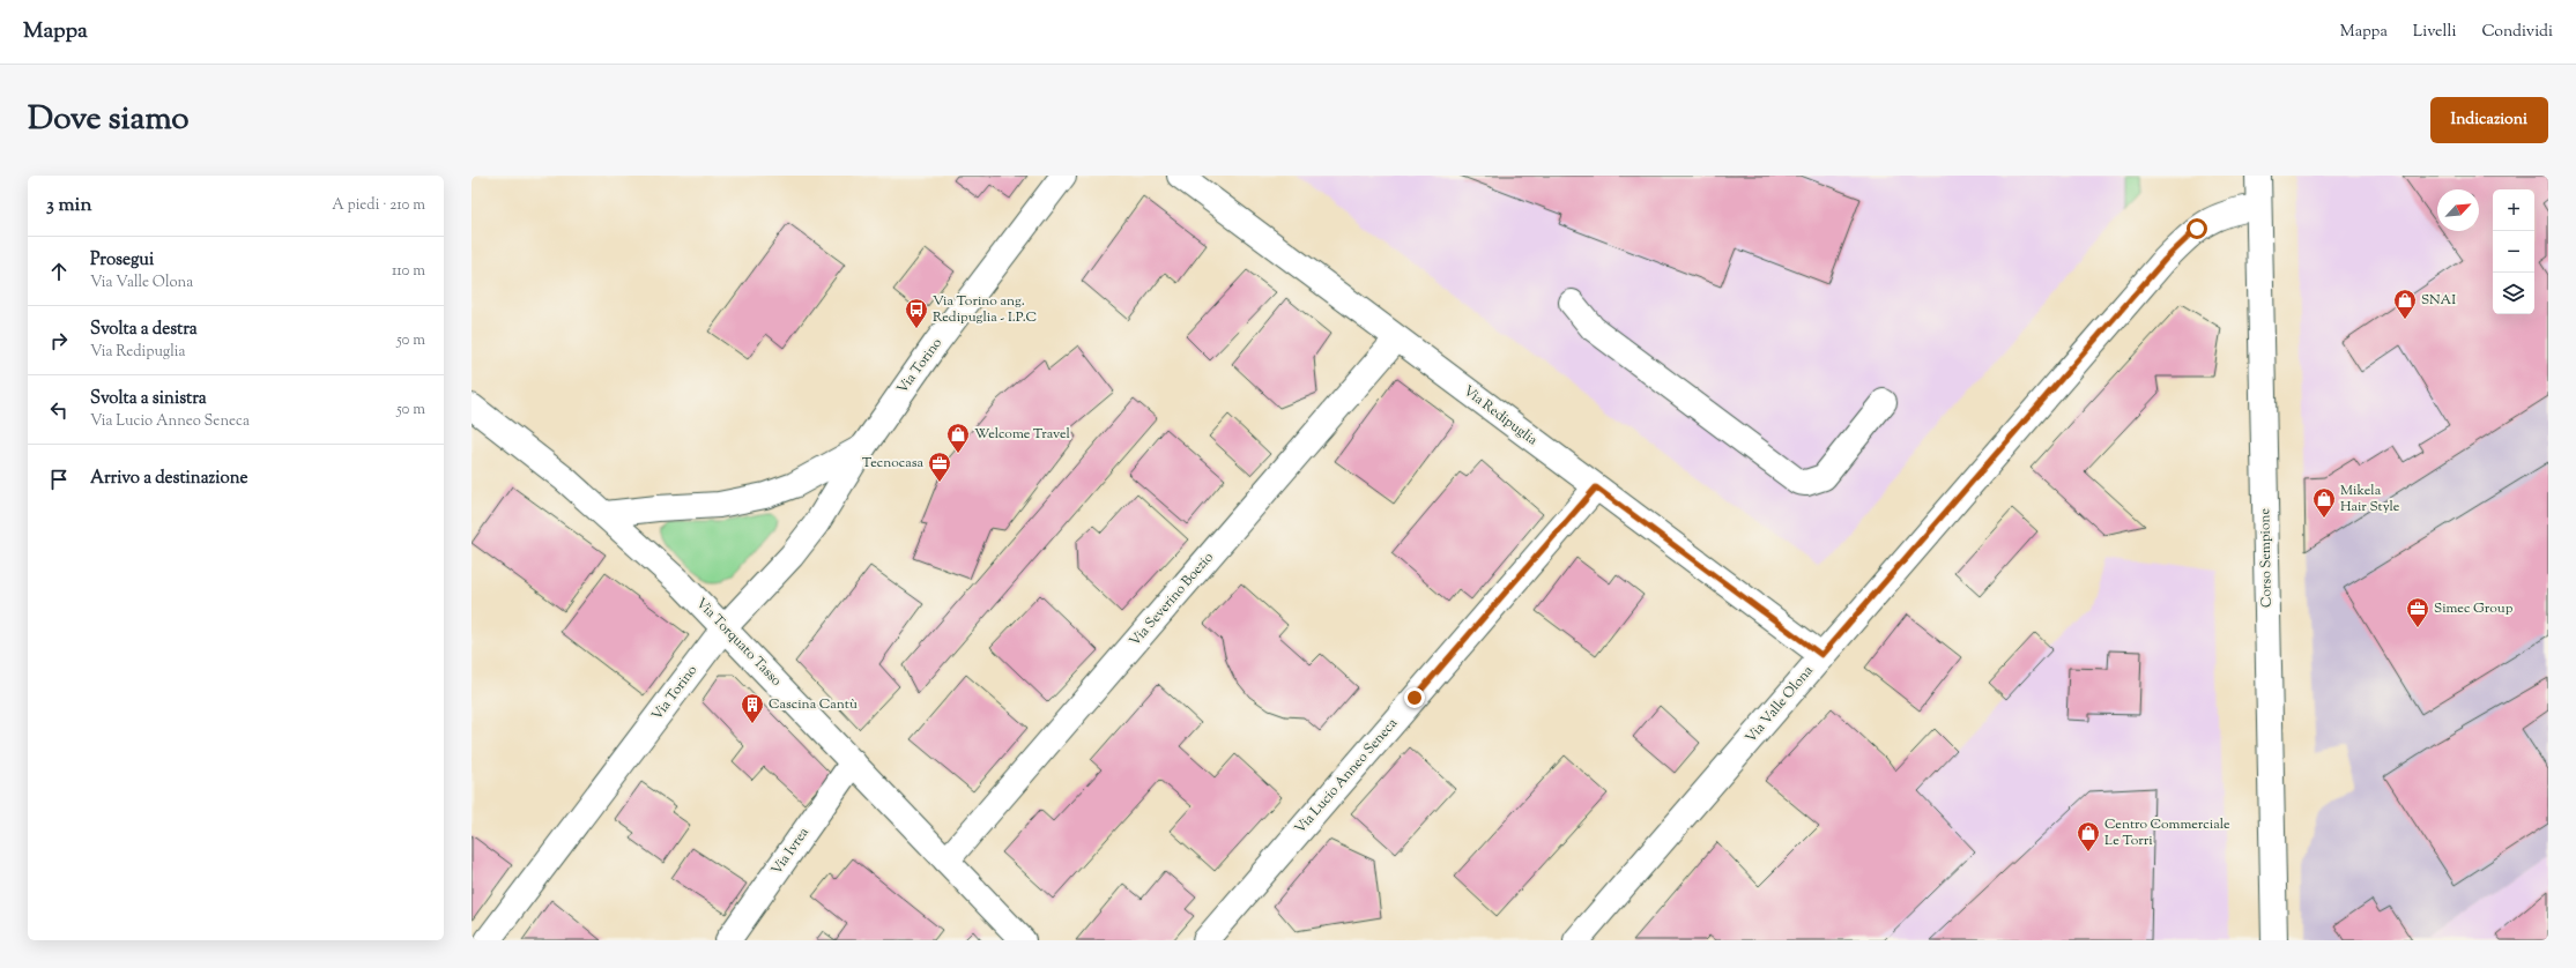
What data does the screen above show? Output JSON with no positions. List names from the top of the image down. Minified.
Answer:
{"streets":{"street":["Via Torino","Via Redipuglia","Corso Sempione","Via Severino Boezio","Via Torquato Tasso","Via Valle Olona","Via Lucio Anneo Seneca","Via Ivrea"]},"crossings":[["Via Torino","Via Torquato Tasso"],["Via Redipuglia","Via Severino Boezio"],["Via Redipuglia","Via Valle Olona"],["Via Redipuglia","Via Lucio Anneo Seneca"],["Corso Sempione","Via Valle Olona"],["Via Severino Boezio","Via Torquato Tasso"],["Via Torquato Tasso","Via Ivrea"]],"places":{"shop":["SNAI","Welcome Travel","Mikela Hair Style","Centro Commerciale Le Torri"],"bus stop":["Via Torino ang. Redipuglia - I.P.C"],"office":["Tecnocasa","Simec Group"],"building":["Cascina Cantù"]},"north":"top right","page":{"header":"Mappa","nav":["Mappa","Livelli","Condividi"],"title":"Dove siamo","buttons":"Indicazioni","heading":["3 min","A piedi · 210 m"],"map_buttons":["+","−"],"list":[["Prosegui","Via Valle Olona","110 m"],["Svolta a destra","Via Redipuglia","50 m"],["Svolta a sinistra","Via Lucio Anneo Seneca","50 m"],"Arrivo a destinazione"]}}
